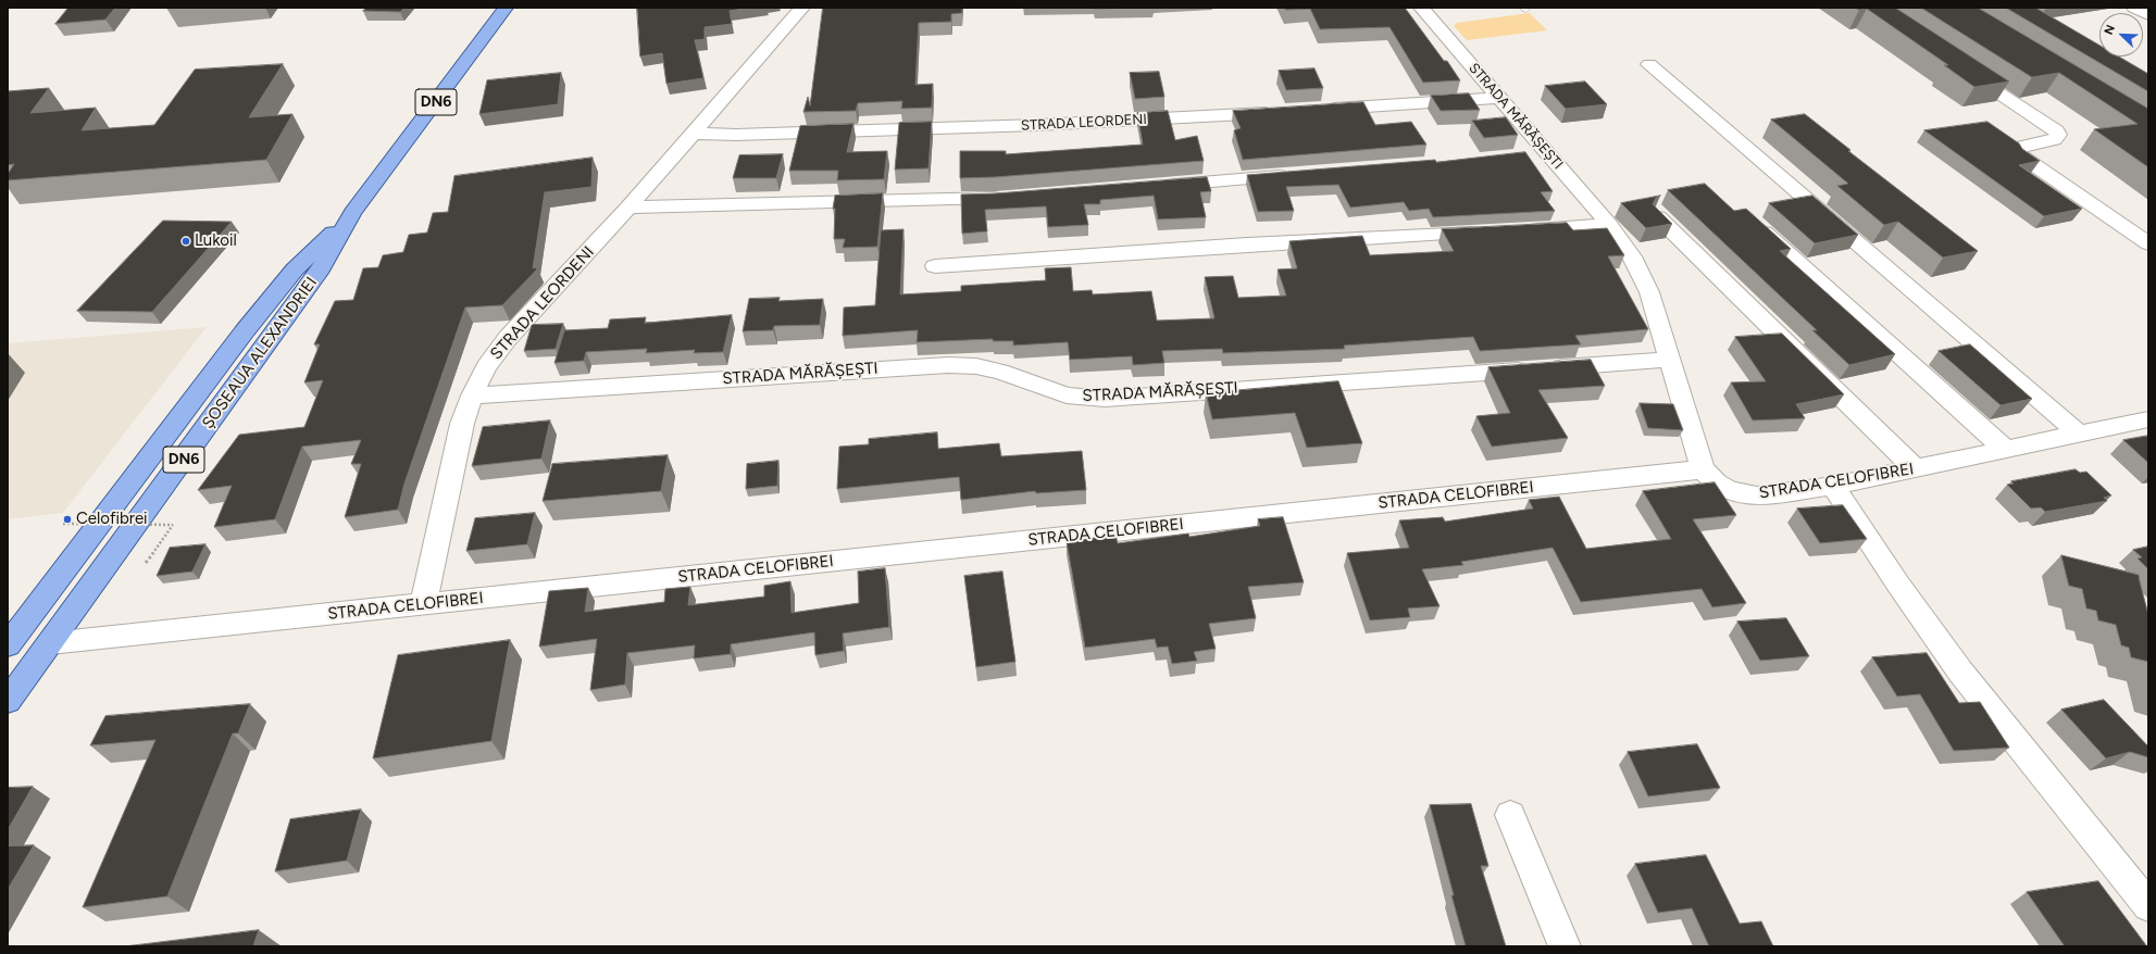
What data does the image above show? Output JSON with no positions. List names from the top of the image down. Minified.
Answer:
{"streets":{"main road":["DN6","ȘOSEAUA ALEXANDRIEI"],"street":["STRADA MĂRĂȘEȘTI","STRADA LEORDENI","STRADA CELOFIBREI"]},"crossings":[["STRADA MĂRĂȘEȘTI","STRADA LEORDENI"],["STRADA MĂRĂȘEȘTI","STRADA CELOFIBREI"],["STRADA LEORDENI","STRADA CELOFIBREI"],["ȘOSEAUA ALEXANDRIEI","STRADA CELOFIBREI"]],"places":["Lukoil","Celofibrei"],"north":"top left"}
